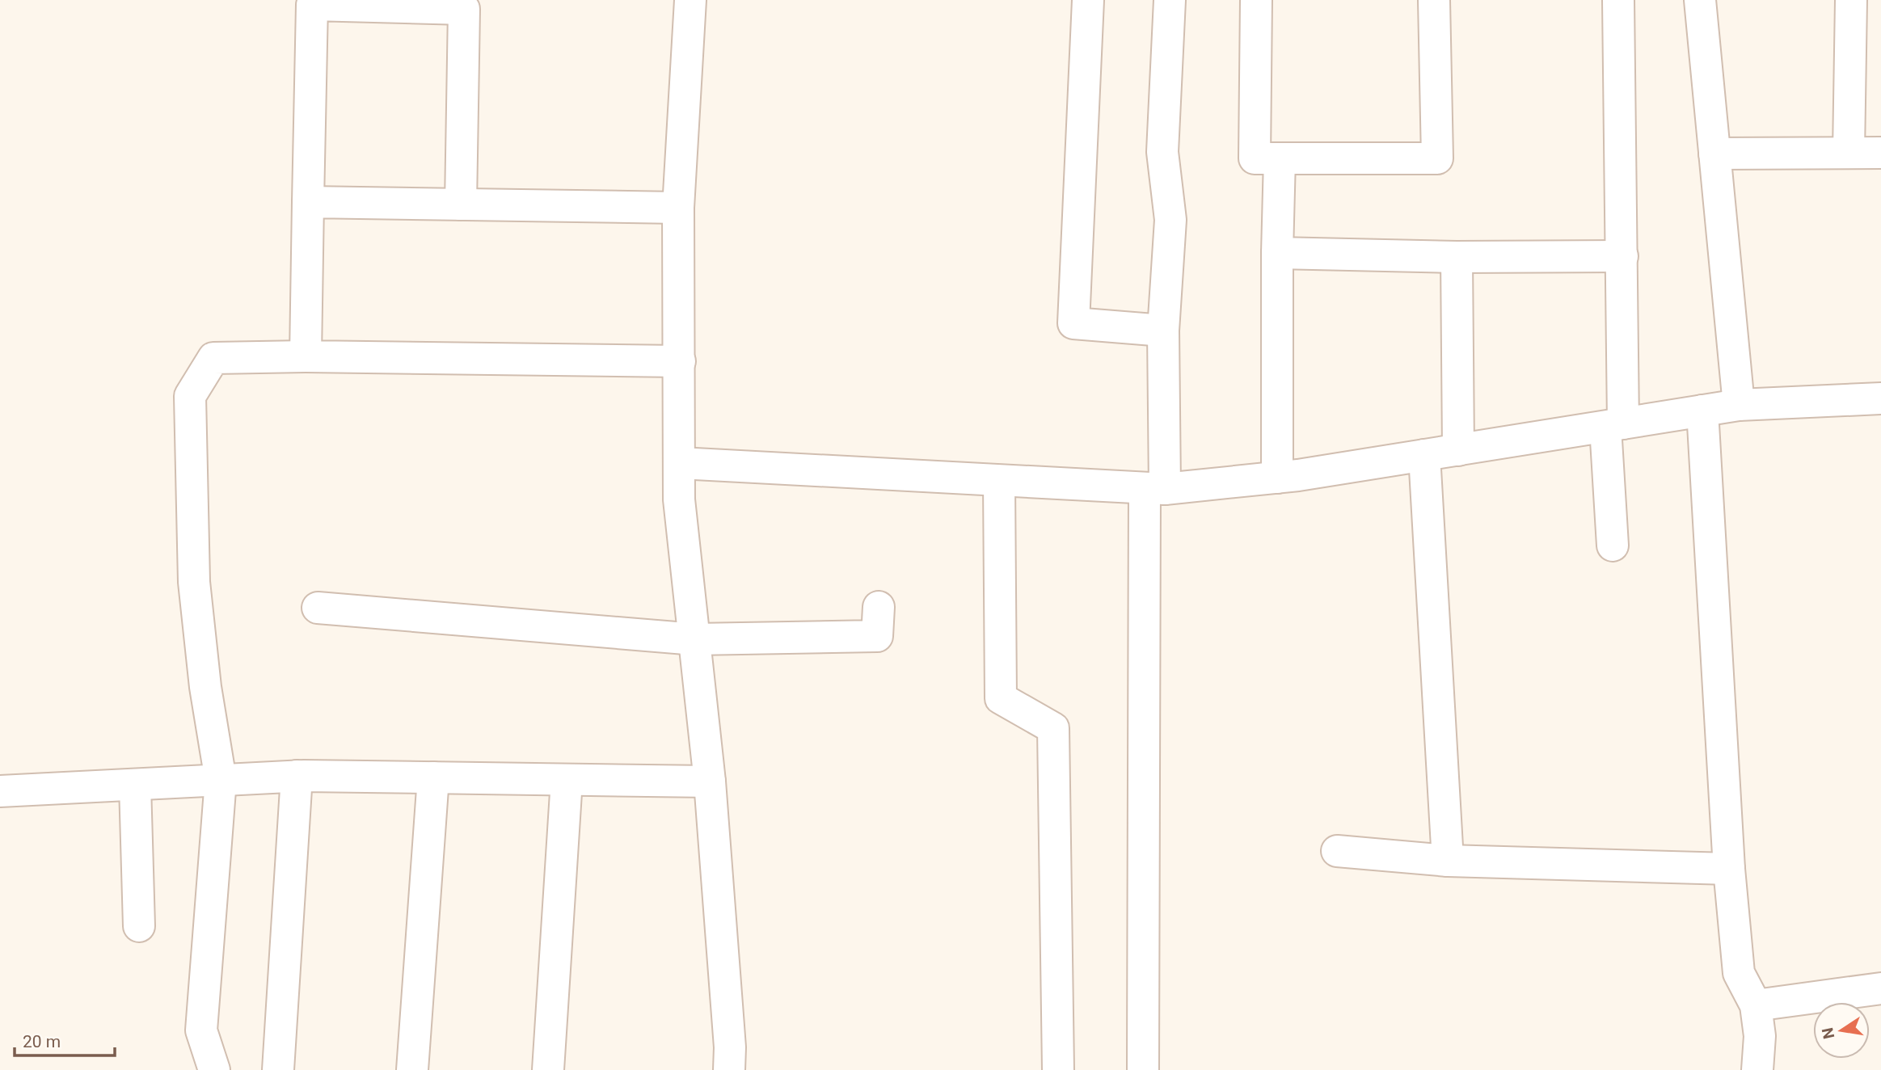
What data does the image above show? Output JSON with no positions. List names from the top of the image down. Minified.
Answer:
{"scale_bar":"20 m","north":"left"}
